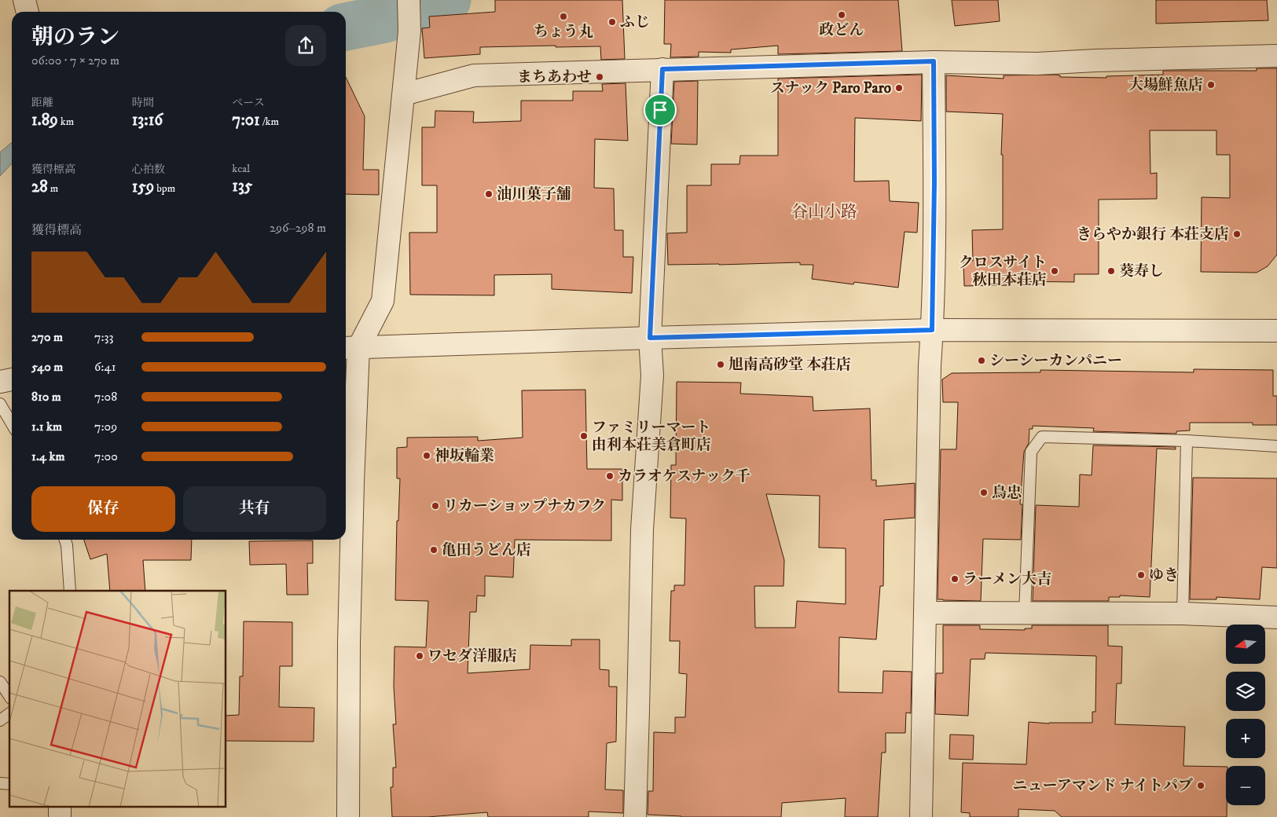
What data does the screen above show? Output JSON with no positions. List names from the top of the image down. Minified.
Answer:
{"districts":["谷山小路"],"places":["政どん","ちょう丸","ふじ","まちあわせ","大場鮮魚店","スナック Paro Paro","油川菓子舗","きらやか銀行 本荘支店","クロスサイト 秋田本荘店","葵寿し","シーシーカンパニー","旭南高砂堂 本荘店","ファミリーマート 由利本荘美倉町店","神坂輪業","カラオケスナック千","鳥忠","リカーショップナカフク","亀田うどん店","ゆき","ラーメン大吉","ワセダ洋服店","ニューアマンド ナイトパブ"],"north":"left","page":{"heading":["朝のラン","06:00 · 7 × 270 m"],"stats":[["距離","1.89 km"],["時間","13:16"],["ペース","7:01 /km"],["獲得標高","28 m"],["心拍数","159 bpm"],["kcal","135"]],"chart":["獲得標高","296–298 m"],"list":[{"name":"270 m","note":"7:33"},{"name":"540 m","note":"6:41"},{"name":"810 m","note":"7:08"},{"name":"1.1 km","note":"7:09"},{"name":"1.4 km","note":"7:00"}],"buttons":["保存","共有"],"map_buttons":["+","−"]}}
